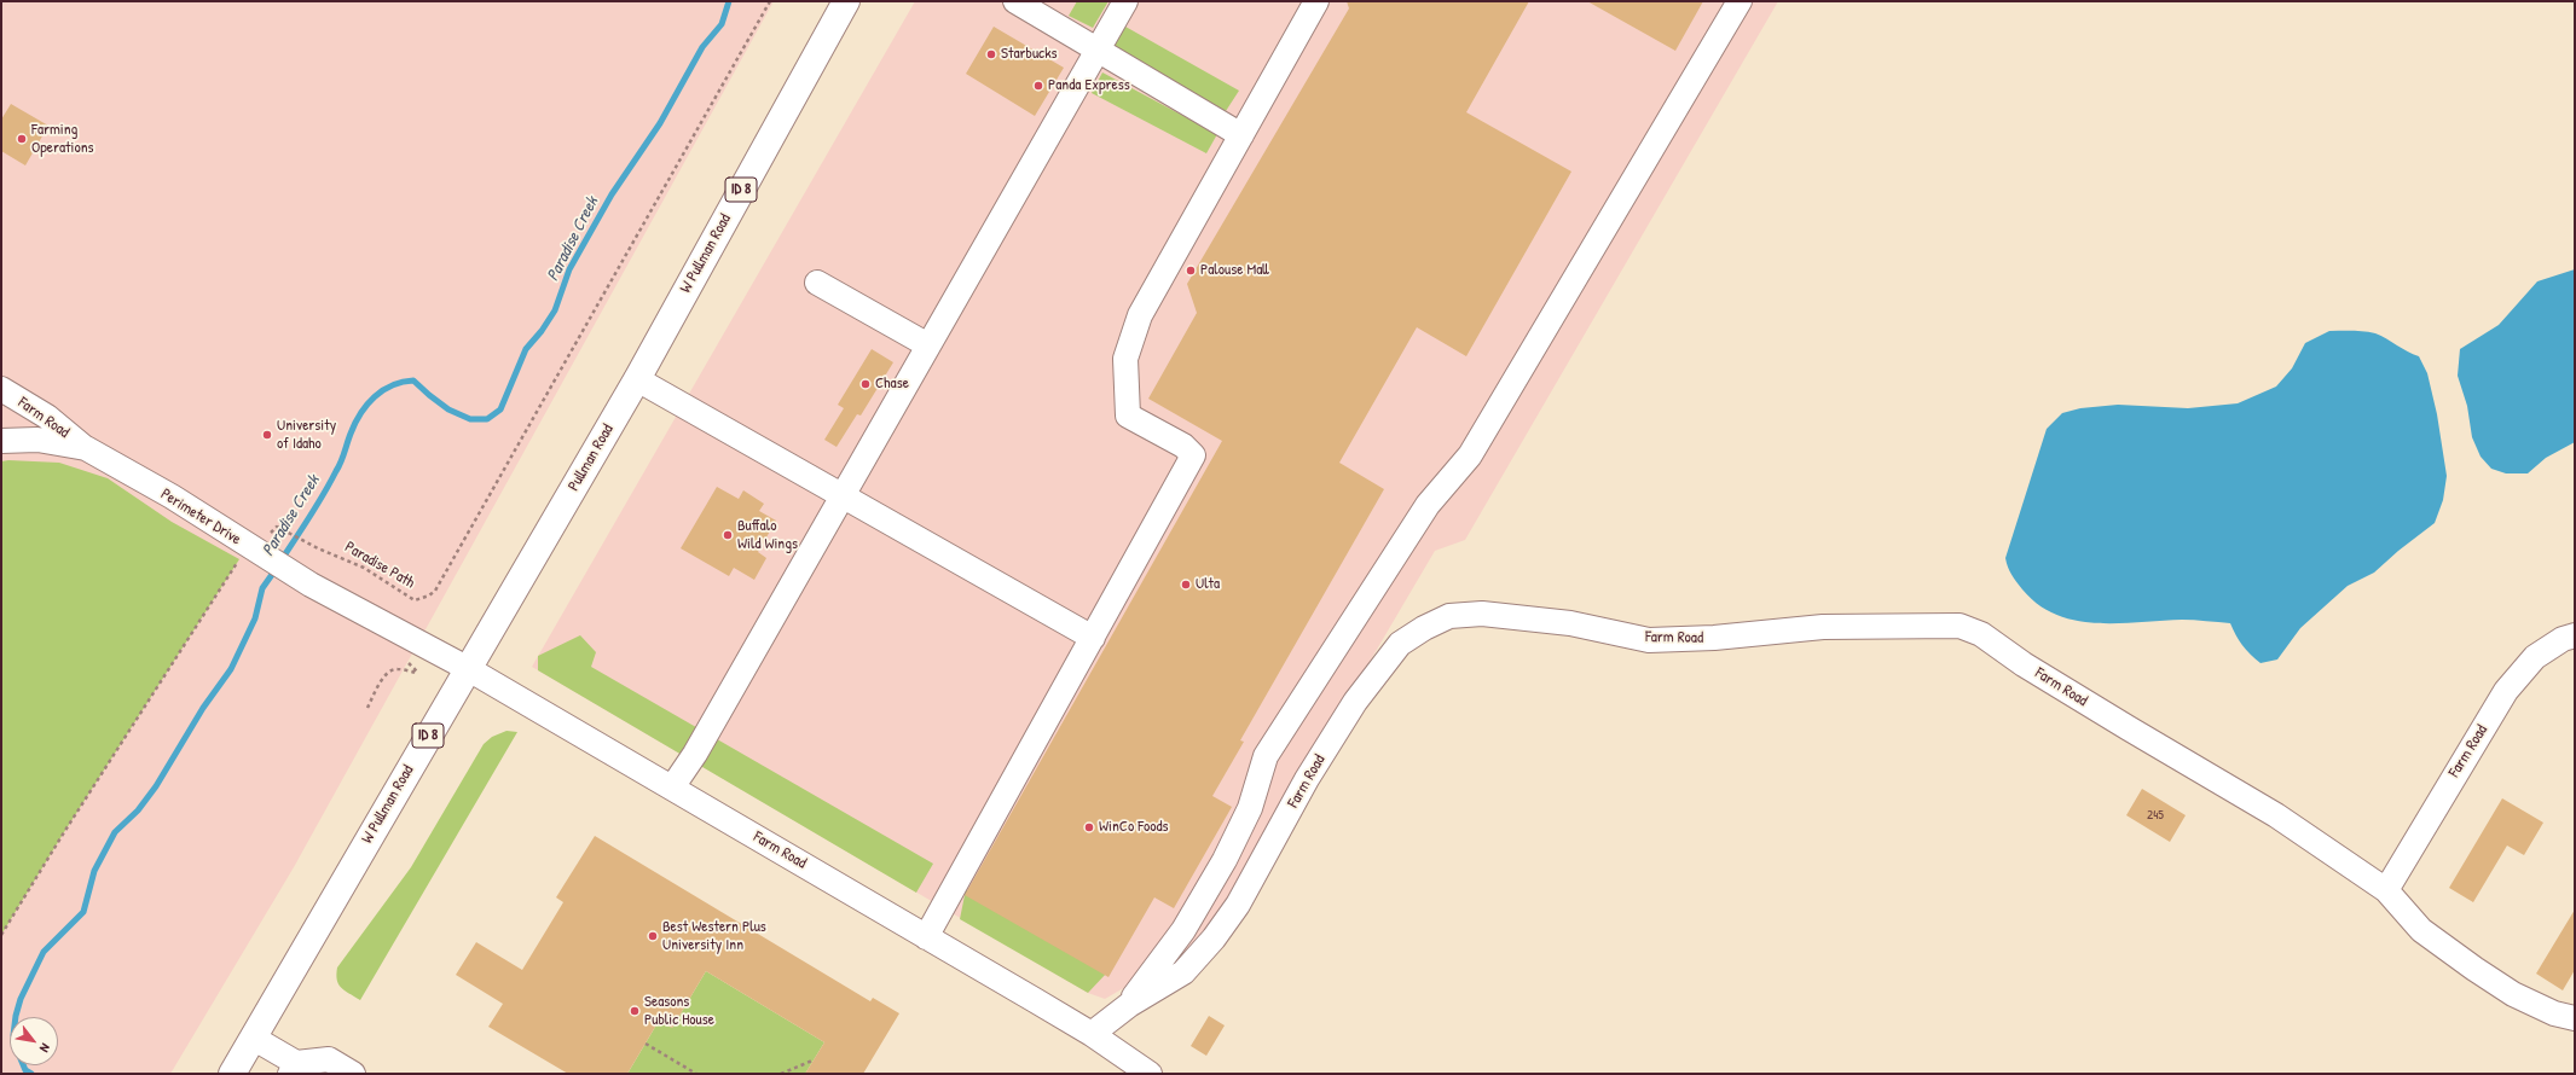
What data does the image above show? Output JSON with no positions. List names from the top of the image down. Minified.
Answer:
{"streets":{"main road":["ID 8","W Pullman Road","Pullman Road"],"street":["Farm Road","Perimeter Drive"],"path":["Paradise Path"]},"crossings":[["W Pullman Road","Farm Road"],["W Pullman Road","Pullman Road"],["W Pullman Road","Perimeter Drive"],["Farm Road","Perimeter Drive"]],"water":["Paradise Creek"],"places":["Starbucks","Panda Express","Farming Operations","Palouse Mall","Chase","University of Idaho","Buffalo Wild Wings","Ulta","WinCo Foods","Best Western Plus University Inn","Seasons Public House"],"house_numbers":["245"],"north":"bottom right"}
